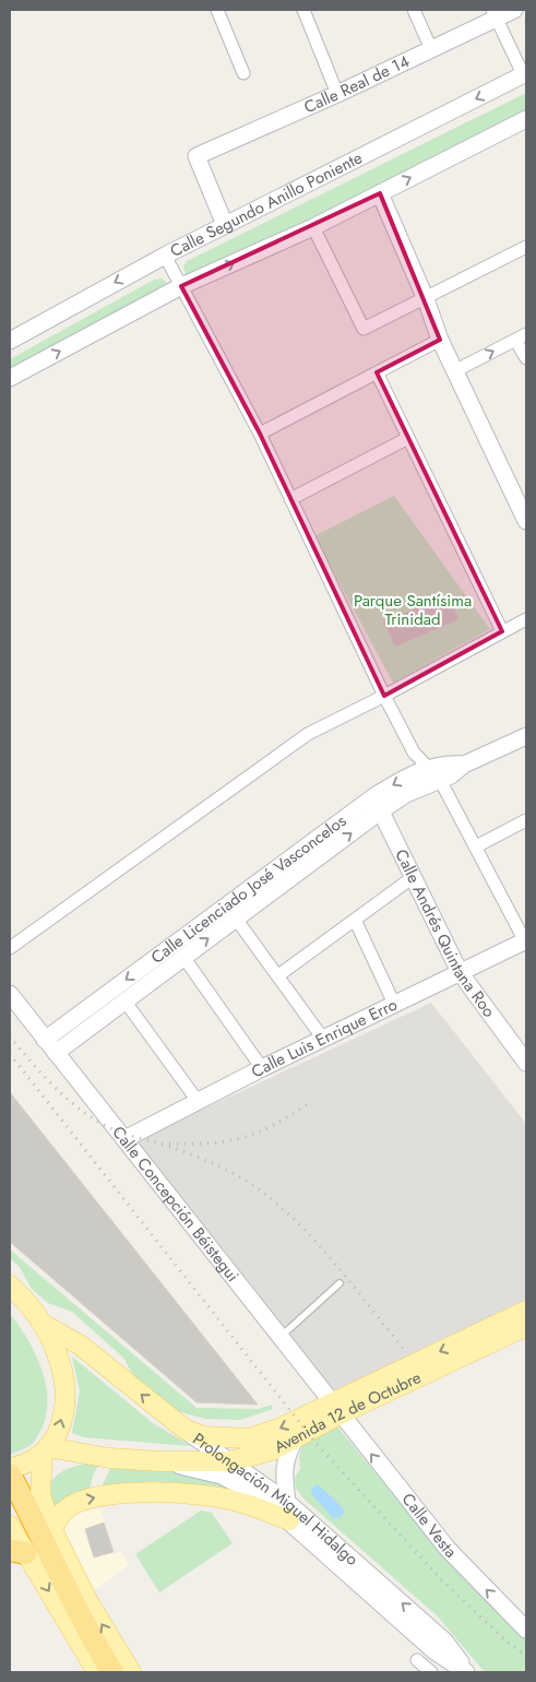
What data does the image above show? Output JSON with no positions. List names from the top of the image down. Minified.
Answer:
{"streets":{"main road":["Avenida 12 de Octubre","Prolongación Miguel Hidalgo"],"street":["Calle Real de 14","Calle Segundo Anillo Poniente","Calle Licenciado José Vasconcelos","Calle Andrés Quintana Roo","Calle Luis Enrique Erro","Calle Concepción Béistegui","Calle Vesta"]},"crossings":[["Calle Real de 14","Calle Segundo Anillo Poniente"],["Calle Licenciado José Vasconcelos","Calle Andrés Quintana Roo"],["Calle Licenciado José Vasconcelos","Calle Concepción Béistegui"],["Calle Andrés Quintana Roo","Calle Luis Enrique Erro"],["Calle Luis Enrique Erro","Calle Concepción Béistegui"],["Calle Concepción Béistegui","Avenida 12 de Octubre"],["Calle Concepción Béistegui","Calle Vesta"],["Avenida 12 de Octubre","Prolongación Miguel Hidalgo"],["Avenida 12 de Octubre","Calle Vesta"]],"one_way":["Calle Vesta"],"parks":["Parque Santísima Trinidad"]}
